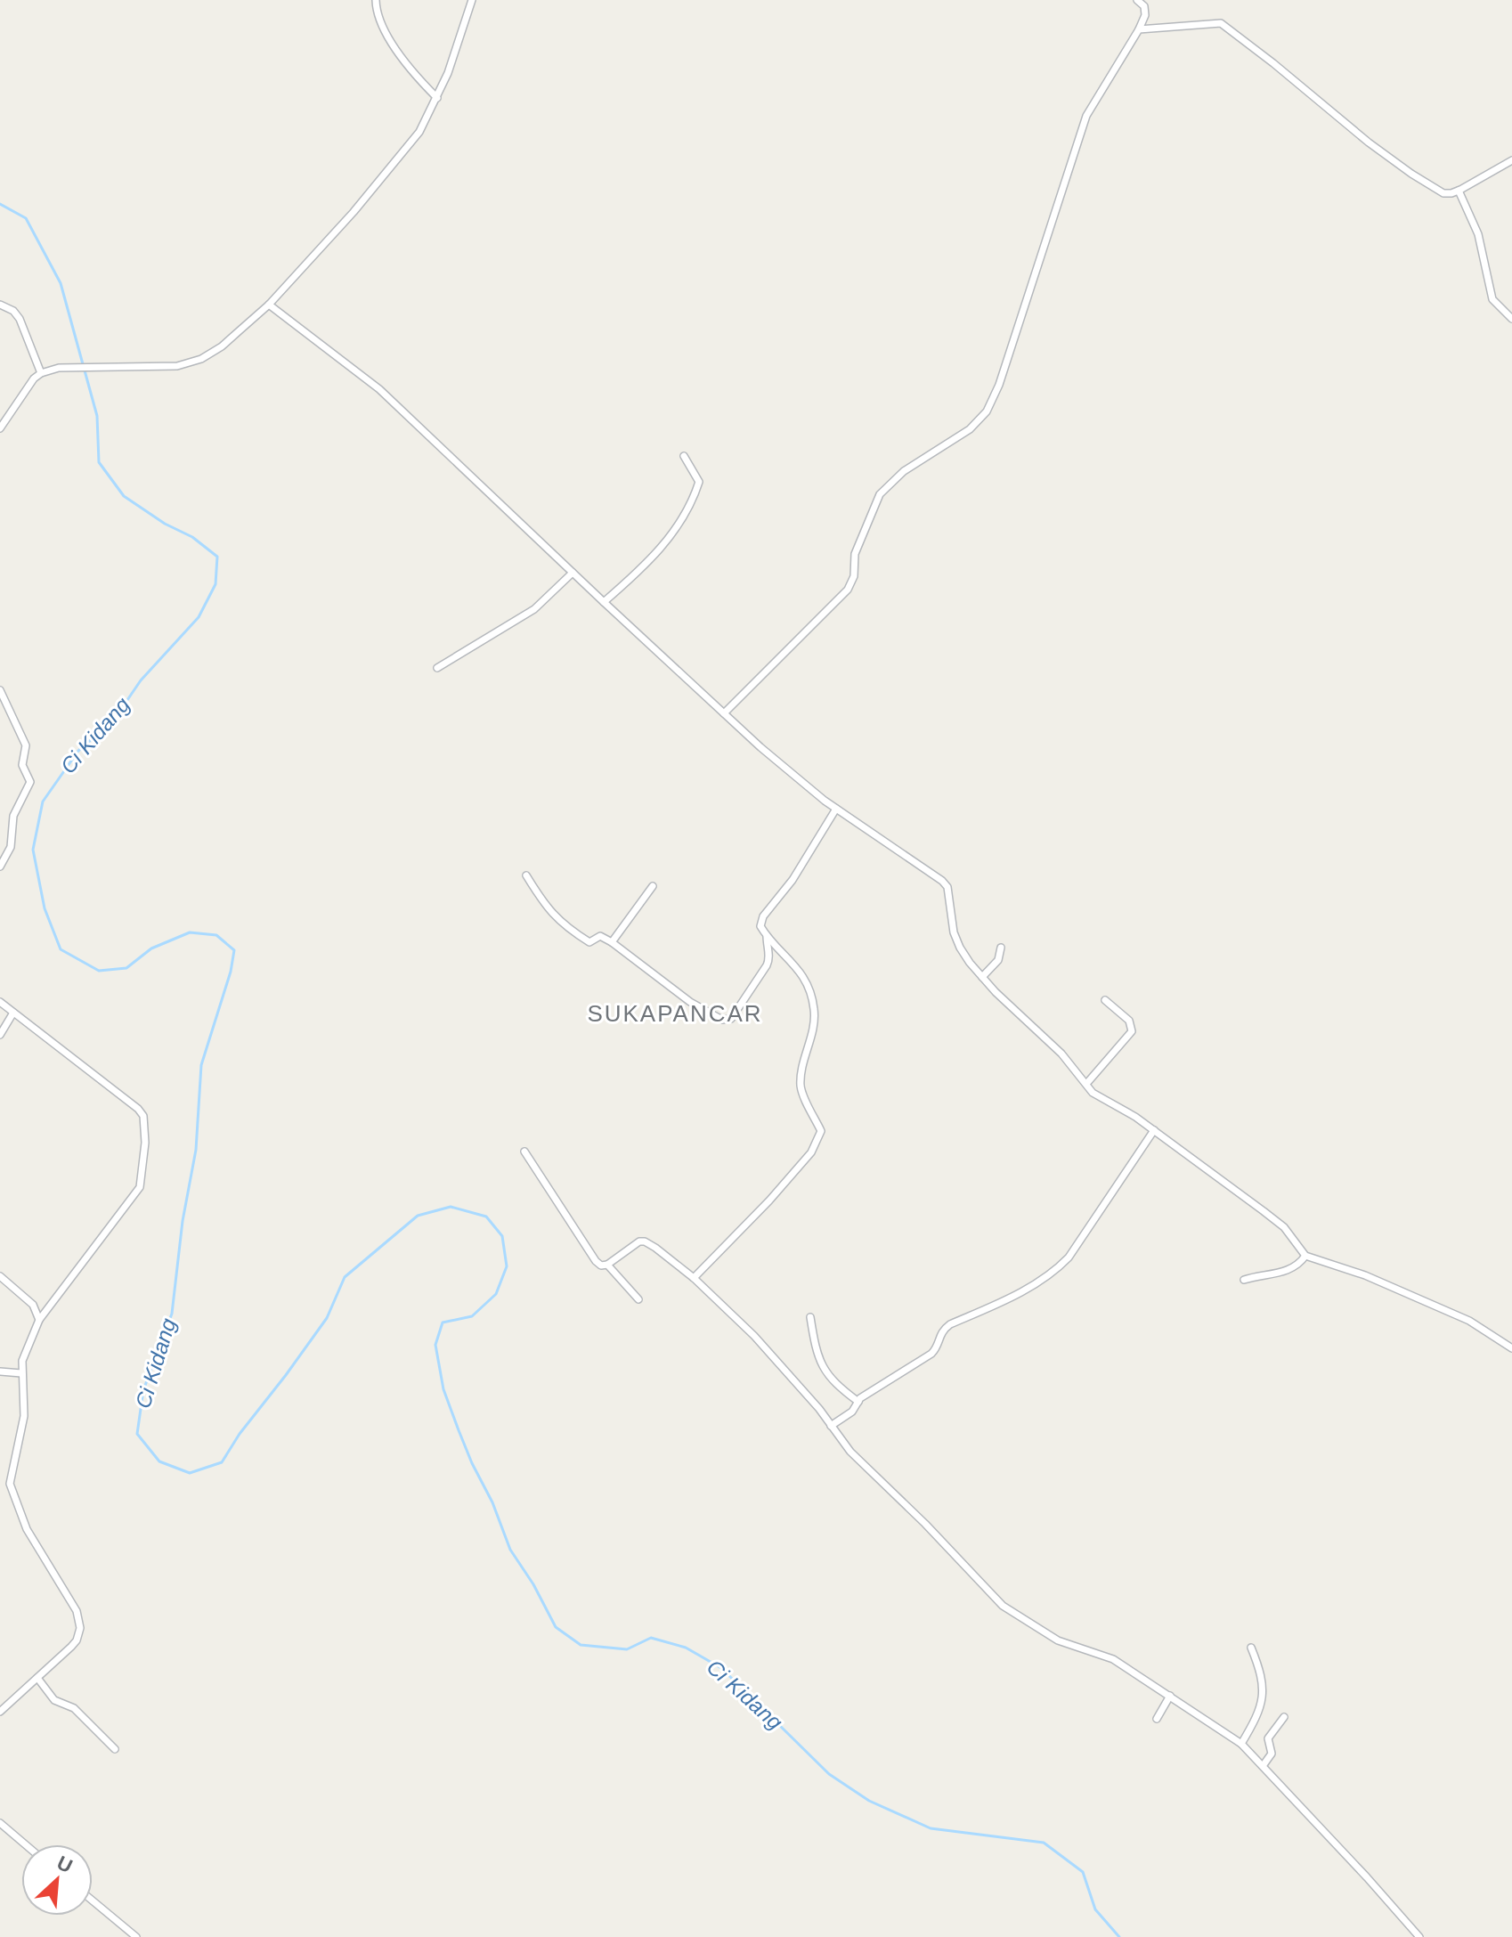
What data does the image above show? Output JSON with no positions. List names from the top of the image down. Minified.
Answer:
{"districts":["SUKAPANCAR"],"water":["Ci Kidang"],"north":"top right"}
